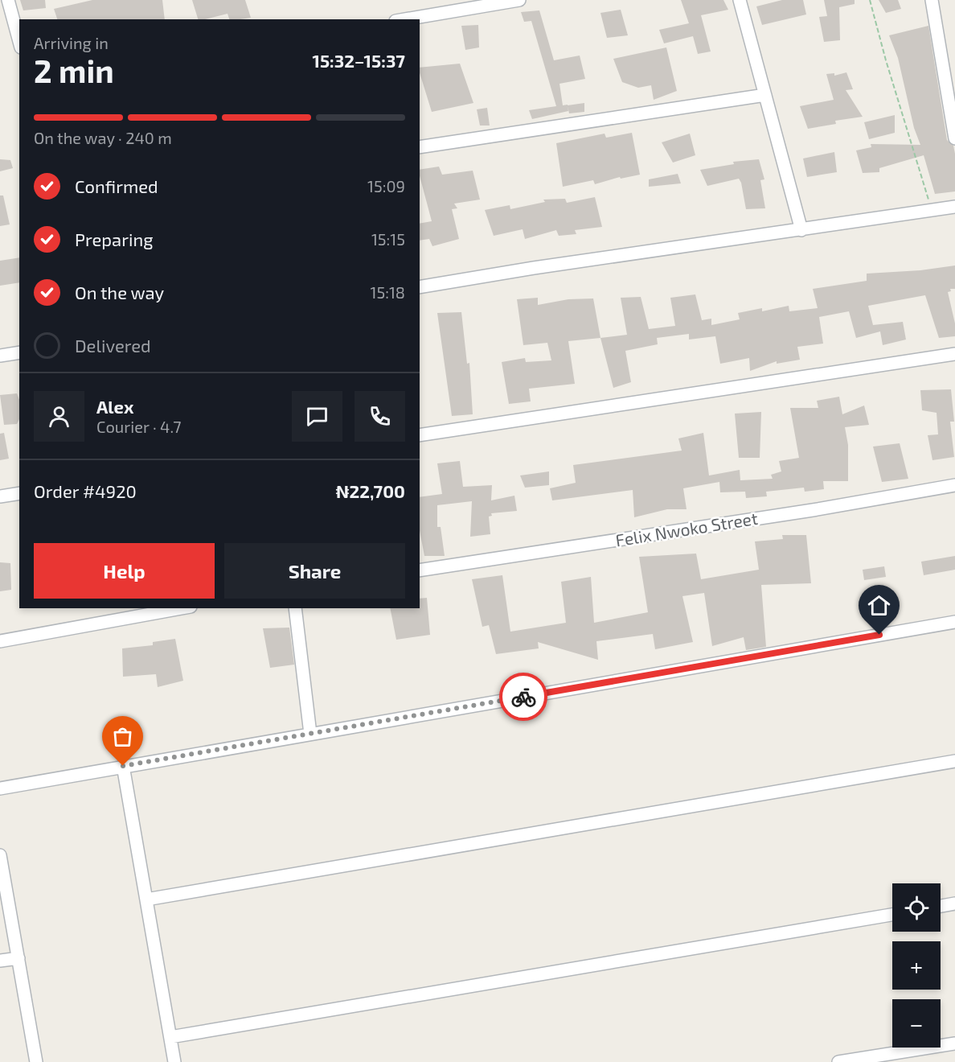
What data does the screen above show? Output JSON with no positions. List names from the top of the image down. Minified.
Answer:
{"streets":{"street":["Felix Nwoko Street"]},"page":{"heading":["2 min","Arriving in","15:32–15:37"],"panel":["Alex","Courier · 4.7","Order #4920","₦22,700"],"bar":"On the way · 240 m","list":[["Confirmed","15:09"],["Preparing","15:15"],["On the way","15:18"],"Delivered"],"buttons":["Help","Share"],"map_buttons":["+","−"]}}
